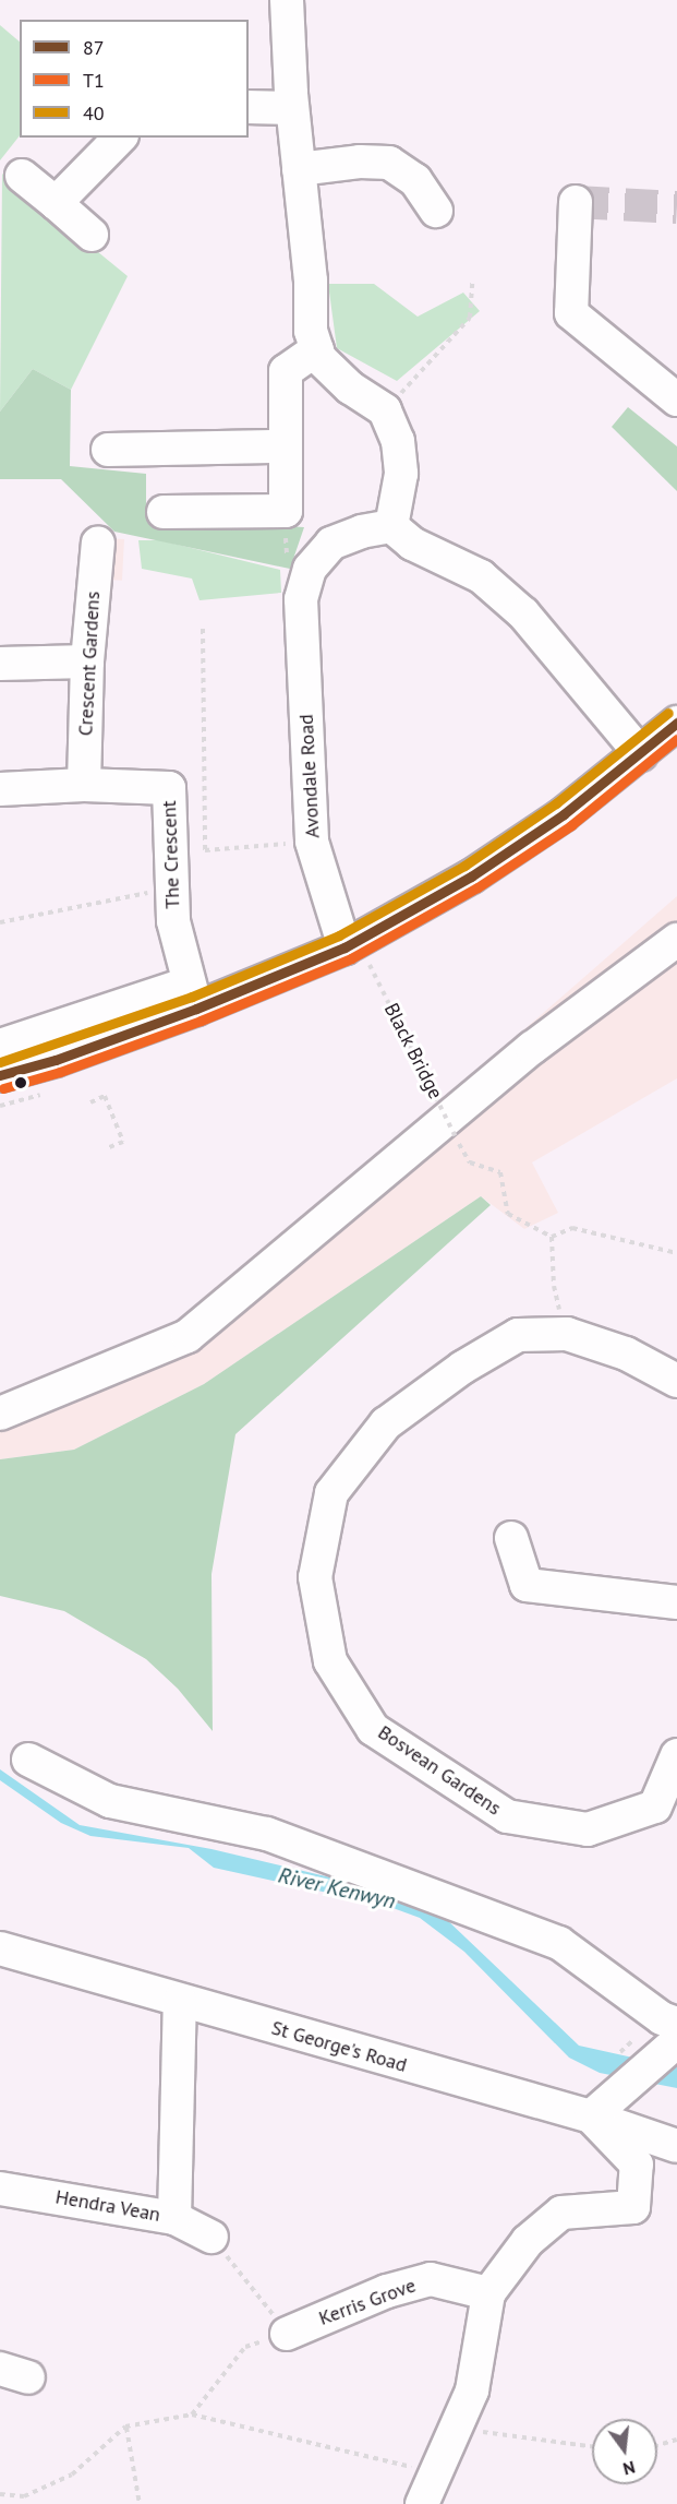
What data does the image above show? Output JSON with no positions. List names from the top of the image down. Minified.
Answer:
{"streets":{"street":["Crescent Gardens","Avondale Road","The Crescent","Bosvean Gardens","St George's Road","Hendra Vean","Kerris Grove"],"path":["Black Bridge"]},"crossings":[["Crescent Gardens","The Crescent"],["Avondale Road","Black Bridge"]],"water":["River Kenwyn"],"lines":["transit line 40","transit line 87","transit line T1"],"legend":["87","T1","40"],"north":"bottom"}
